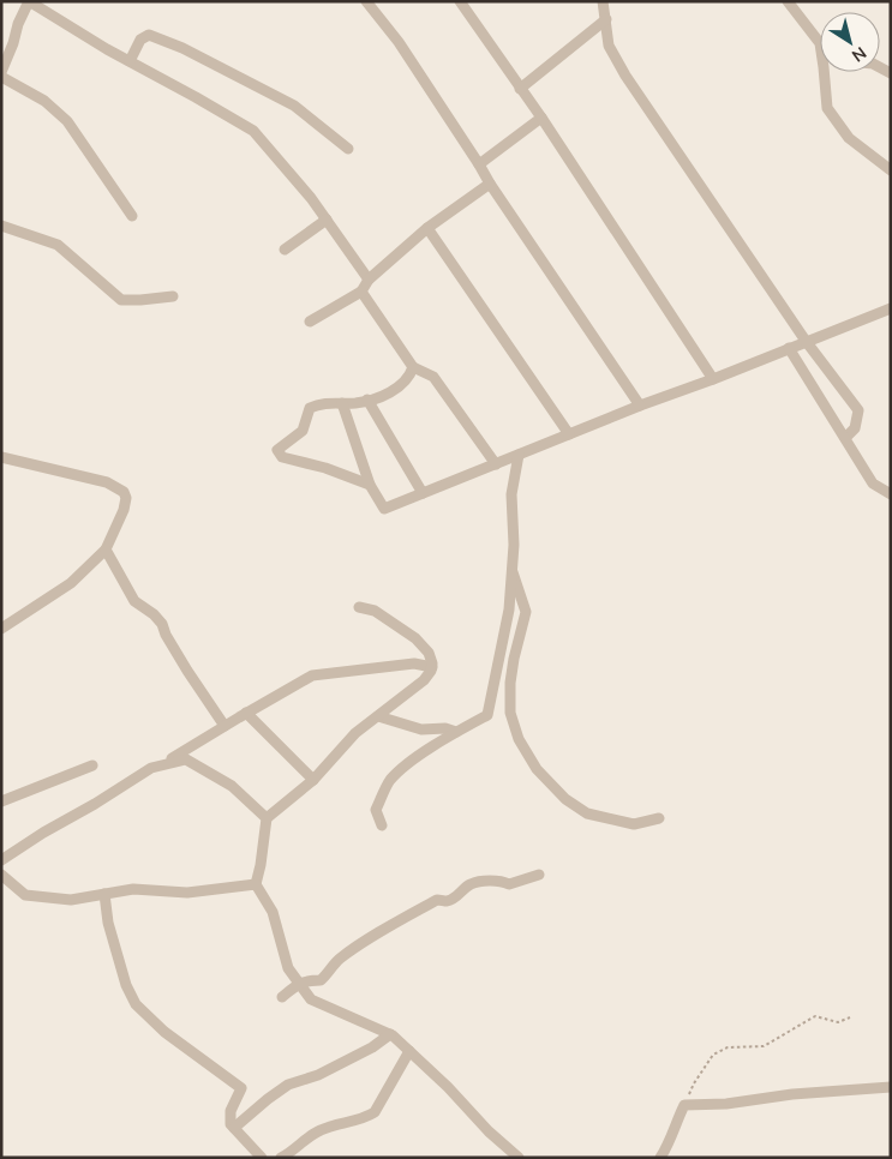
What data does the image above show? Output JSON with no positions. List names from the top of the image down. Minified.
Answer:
{"north":"bottom right"}
